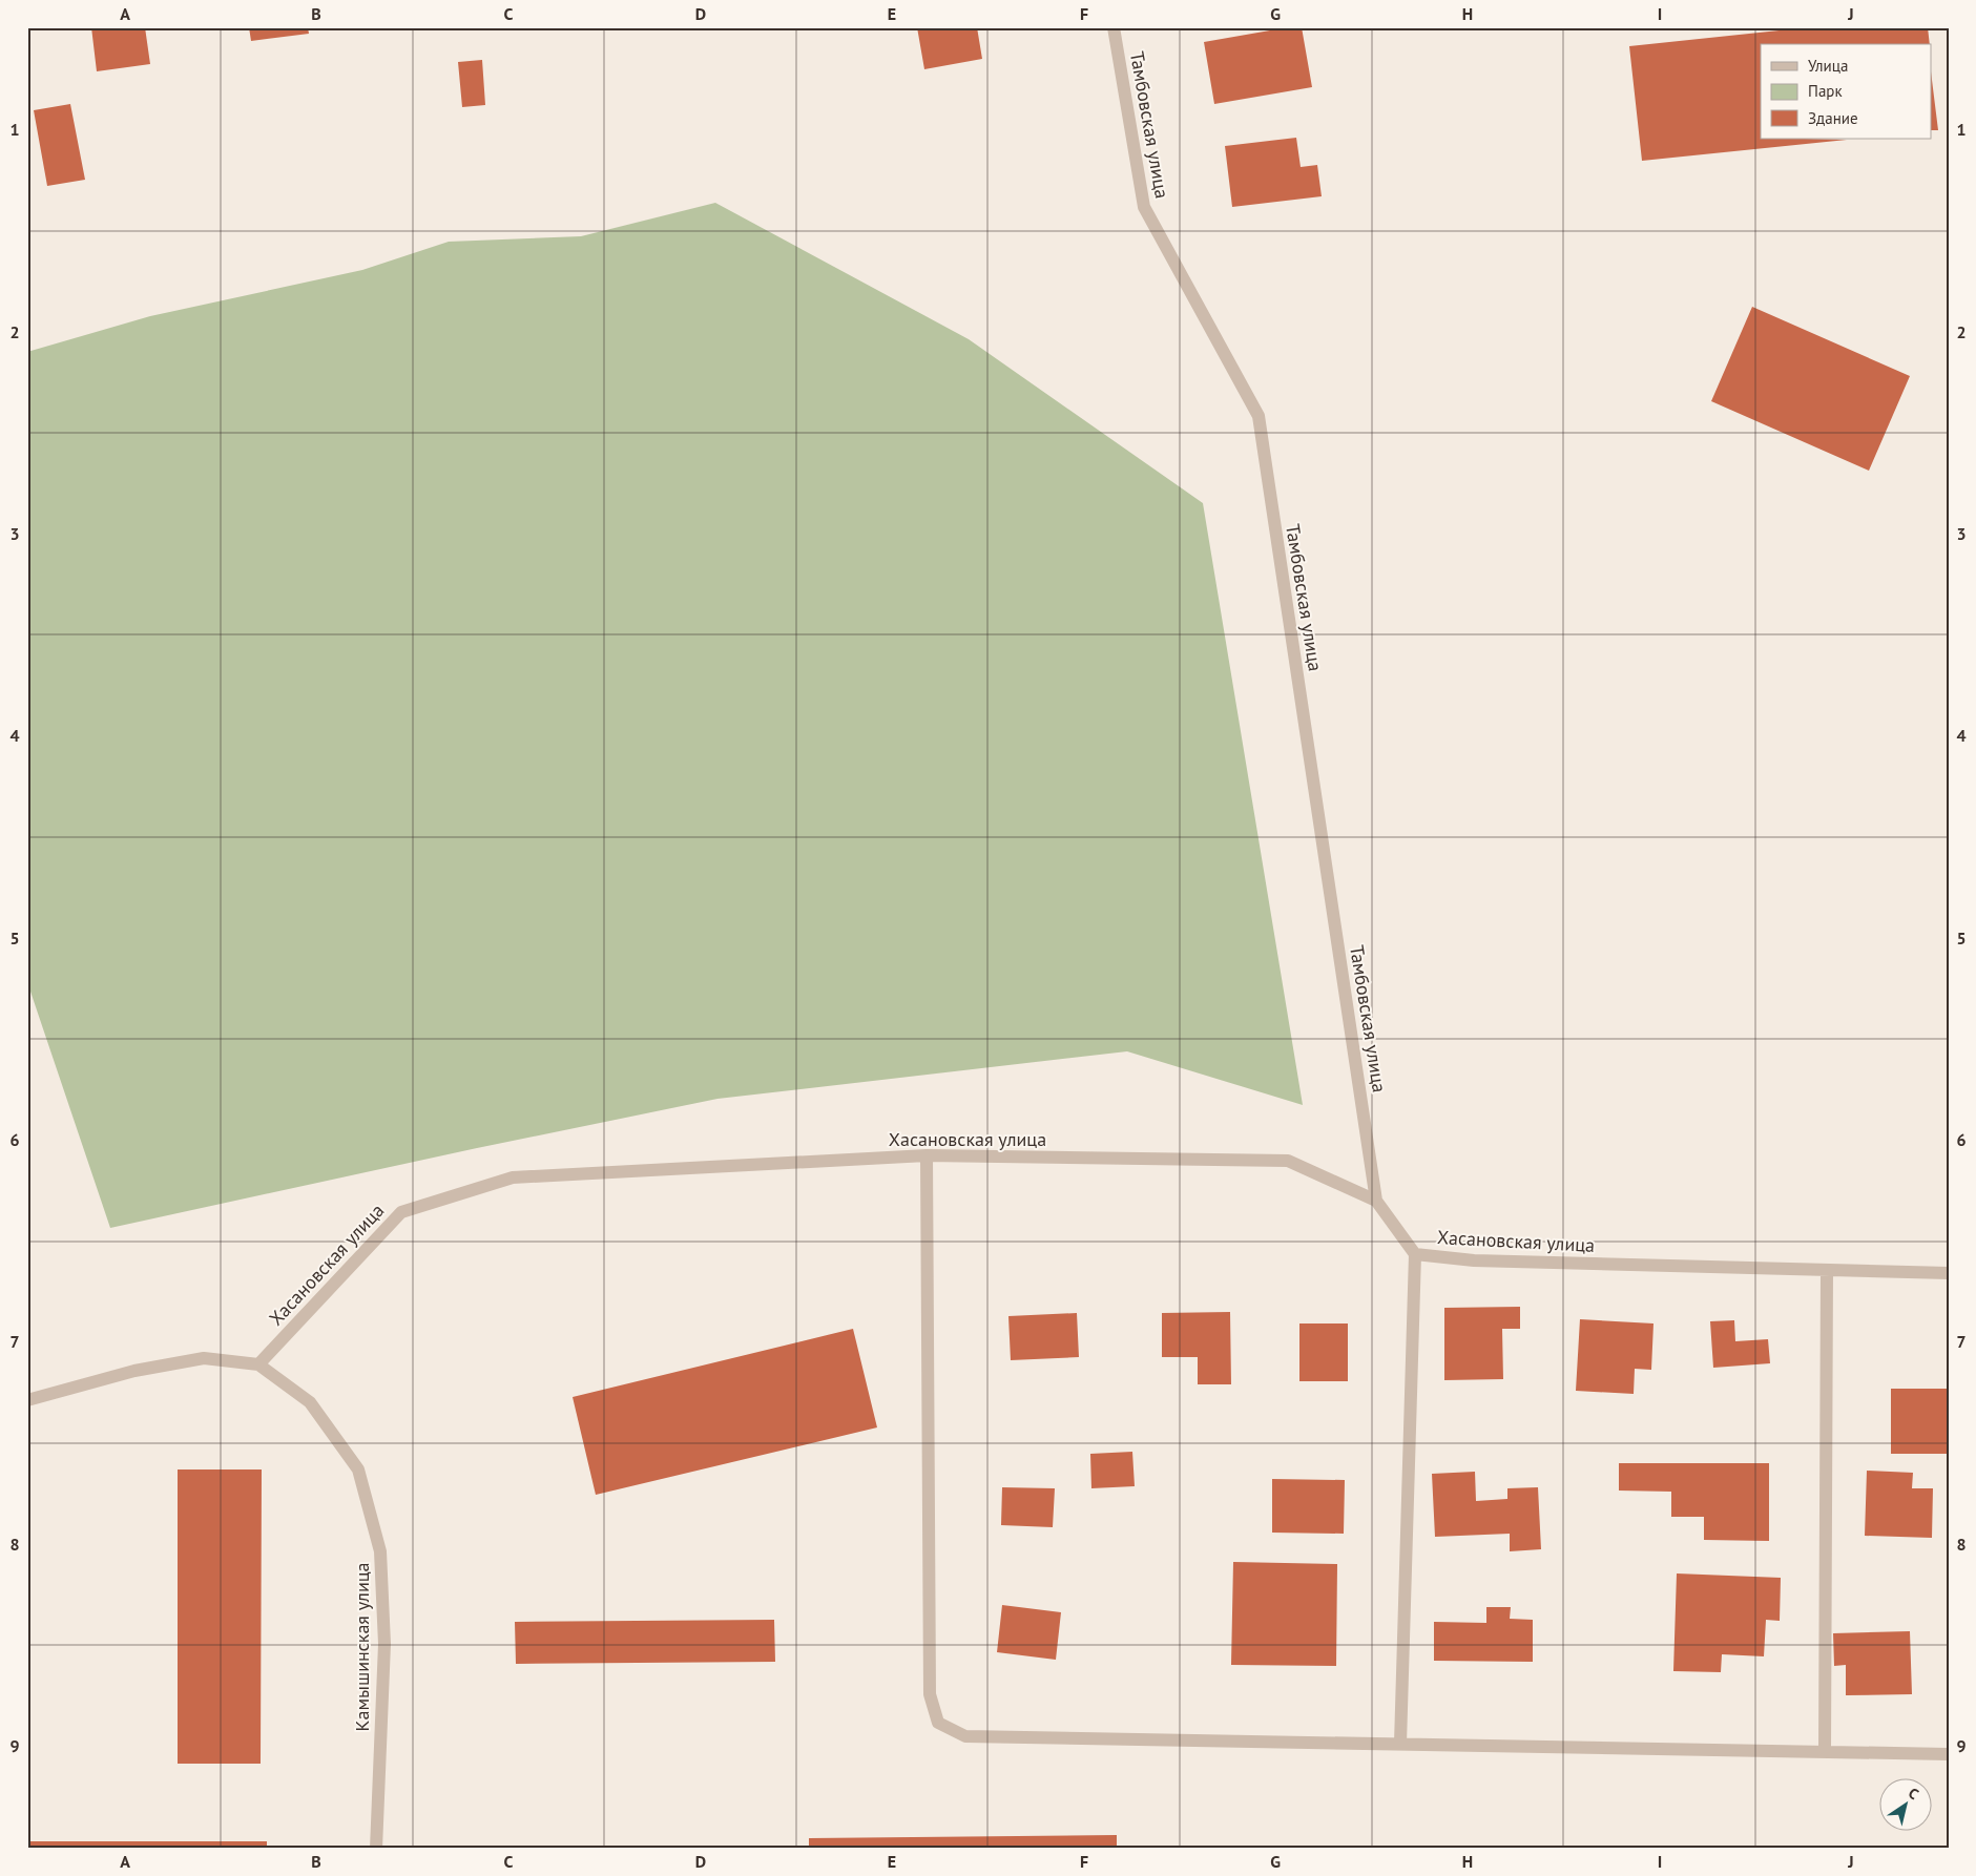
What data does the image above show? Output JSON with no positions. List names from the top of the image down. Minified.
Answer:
{"streets":{"street":["Тамбовская улица","Хасановская улица","Камышинская улица"]},"crossings":[["Тамбовская улица","Хасановская улица"],["Хасановская улица","Камышинская улица"]],"legend":["Улица","Парк","Здание"],"north":"top right","grid":{"columns":["A","B","C","D","E","F","G","H","I","J"],"rows":["1","2","3","4","5","6","7","8","9"]}}
